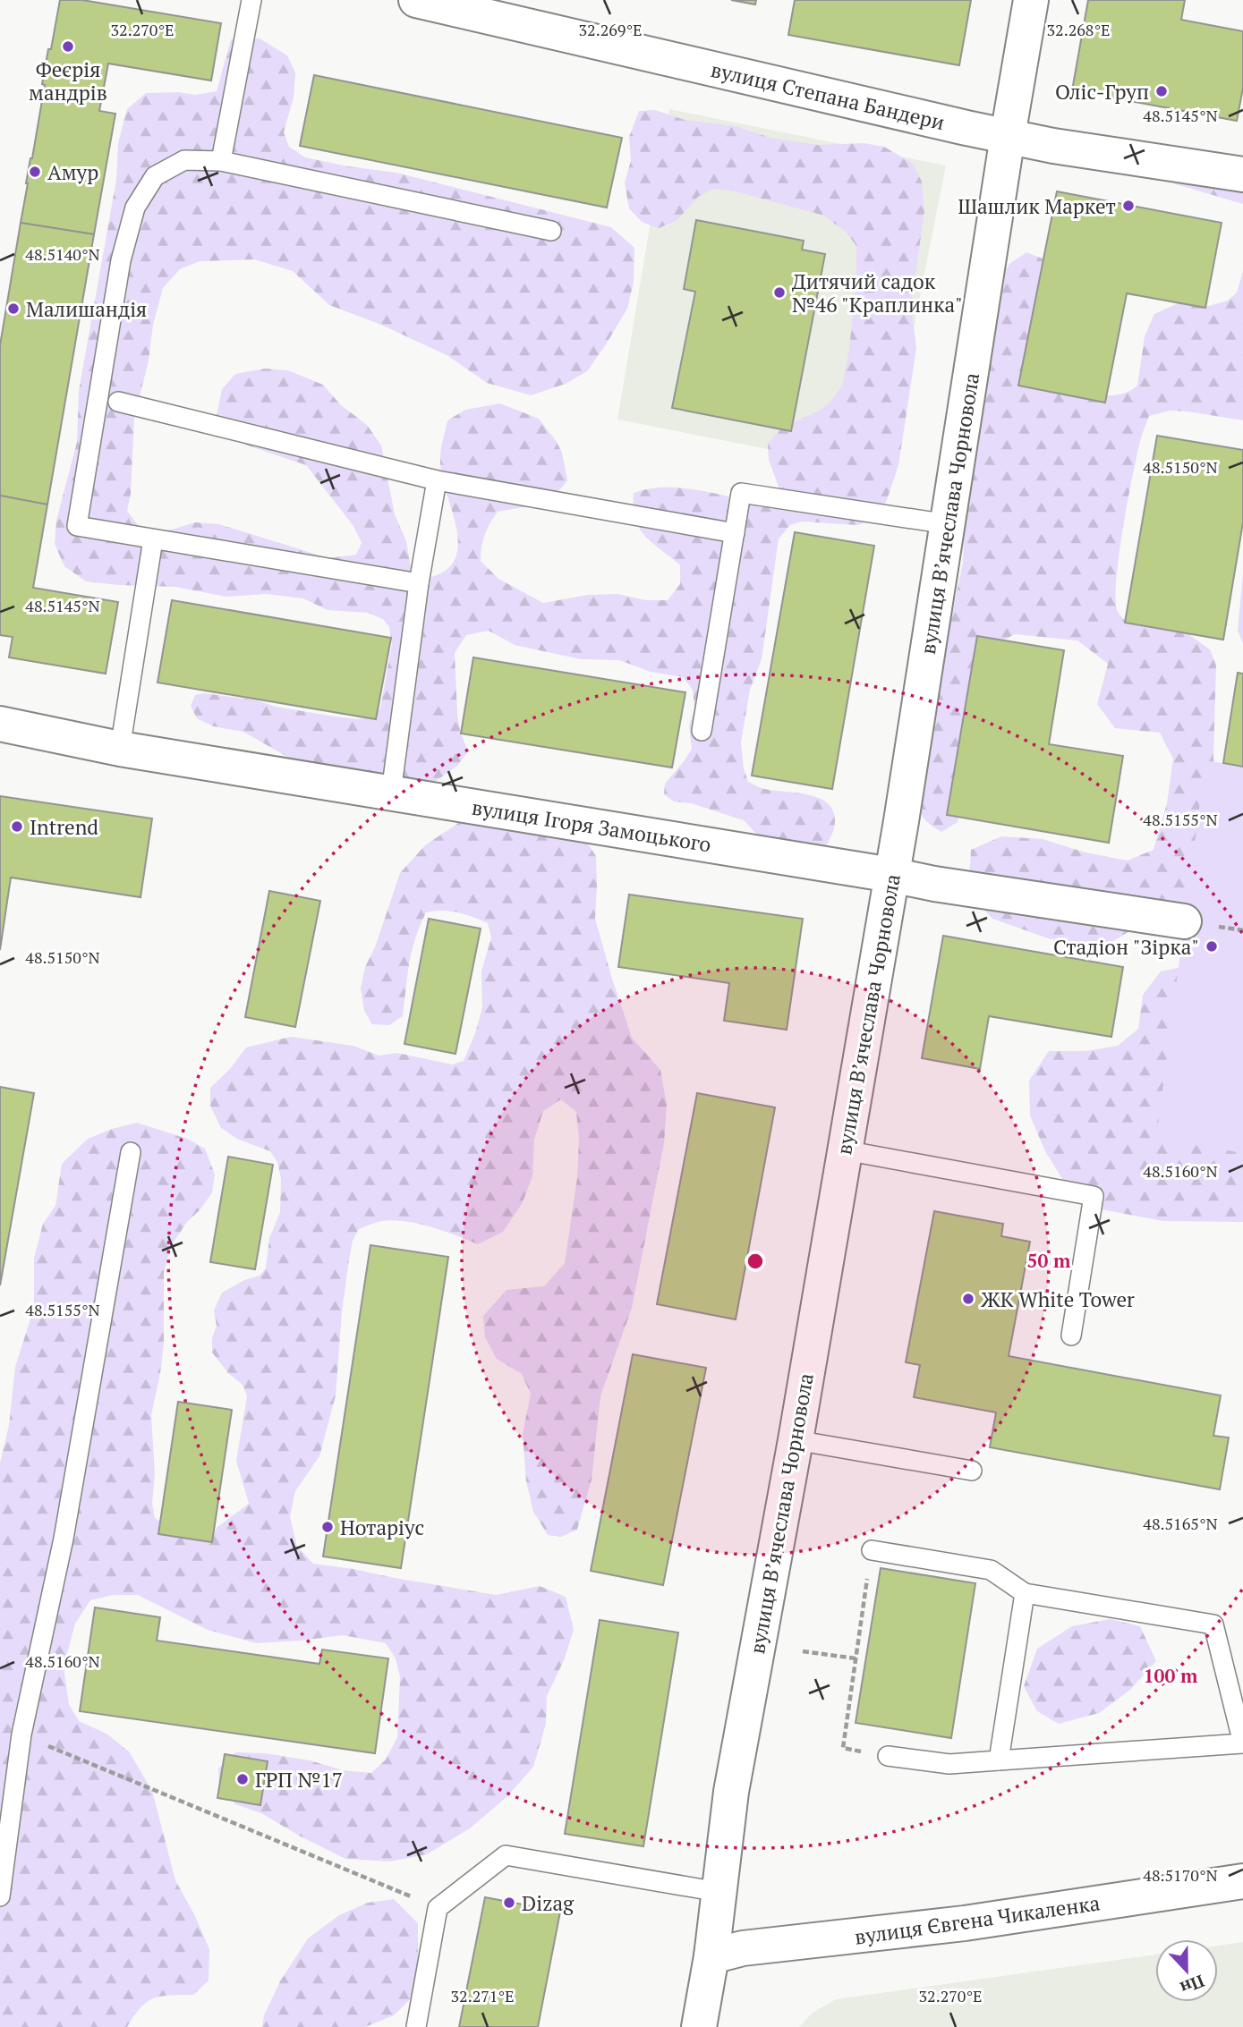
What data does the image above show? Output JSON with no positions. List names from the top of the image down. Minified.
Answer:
{"streets":{"street":["вулиця Степана Бандери","вулиця Вʼячеслава Чорновола","вулиця Ігоря Замоцького","вулиця Євгена Чикаленка"]},"crossings":[["вулиця Степана Бандери","вулиця Вʼячеслава Чорновола"],["вулиця Вʼячеслава Чорновола","вулиця Ігоря Замоцького"],["вулиця Вʼячеслава Чорновола","вулиця Євгена Чикаленка"]],"places":["Феєрія мандрів","Оліс-Груп","Амур","Шашлик Маркет","Дитячий садок №46 \"Краплинка\"","Малишандія","Intrend","Стадіон \"Зірка\"","ЖК White Tower","Нотаріус","ГРП №17","Dizag"],"north":"bottom","coordinates":["32.270°E","32.269°E","32.268°E","48.5145°N","48.5140°N","48.5150°N","48.5155°N","48.5160°N","48.5165°N","48.5170°N","32.271°E"],"rings":["50 m","100 m"]}
